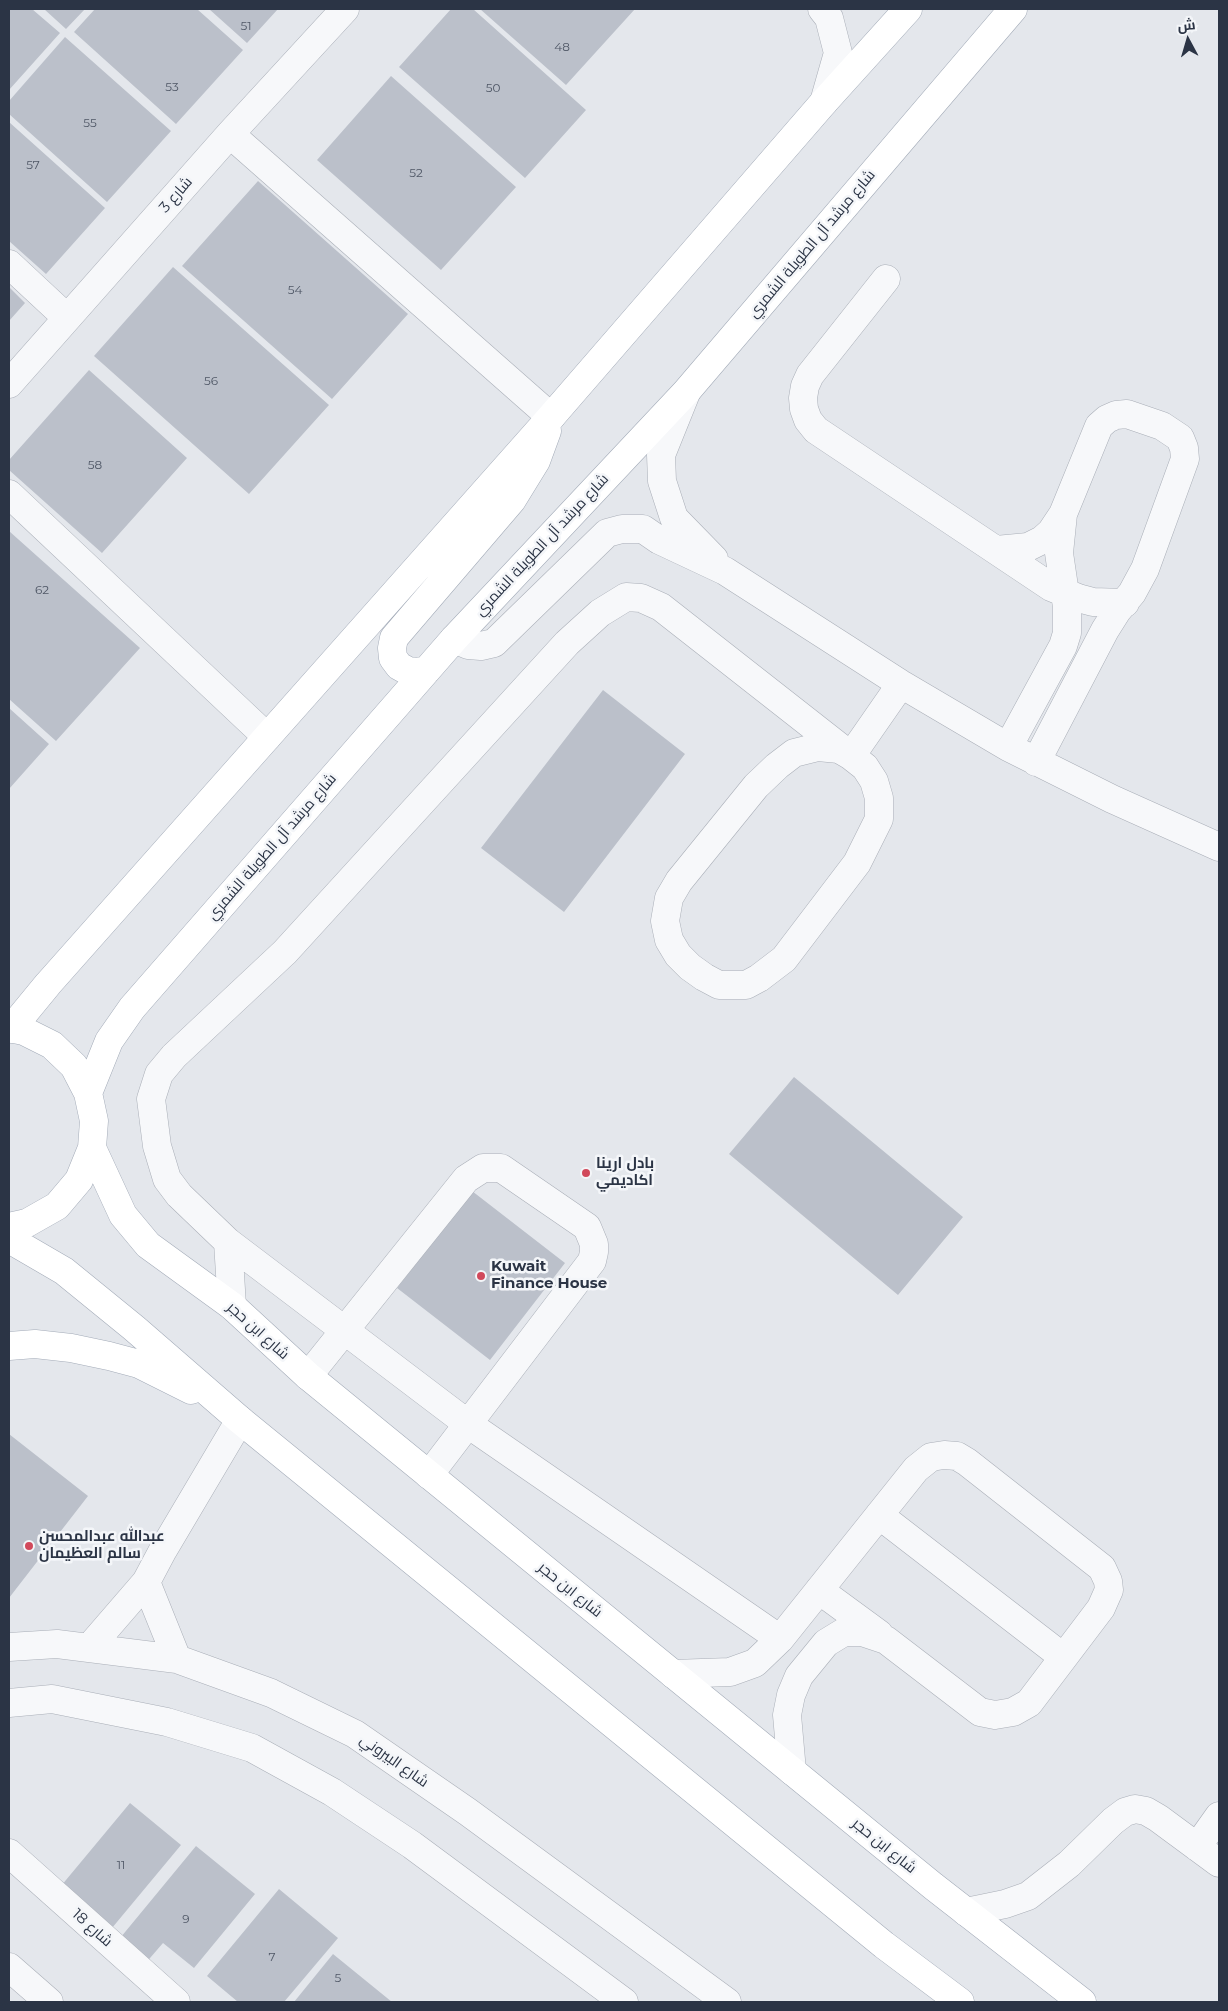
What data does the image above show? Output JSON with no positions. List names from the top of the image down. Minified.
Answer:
{"streets":{"main road":["شارع مرشد آل الطويلة الشمري","شارع ابن حجر"],"street":["شارع 3","شارع البيروني","شارع 18"]},"places":["بادل ارينا اكاديمي","Kuwait Finance House","عبدالله عبدالمحسن سالم العظيمان"],"house_numbers":["51","48","53","50","55","57","52","54","56","58","62","11","9","7","5"],"north":"top"}
